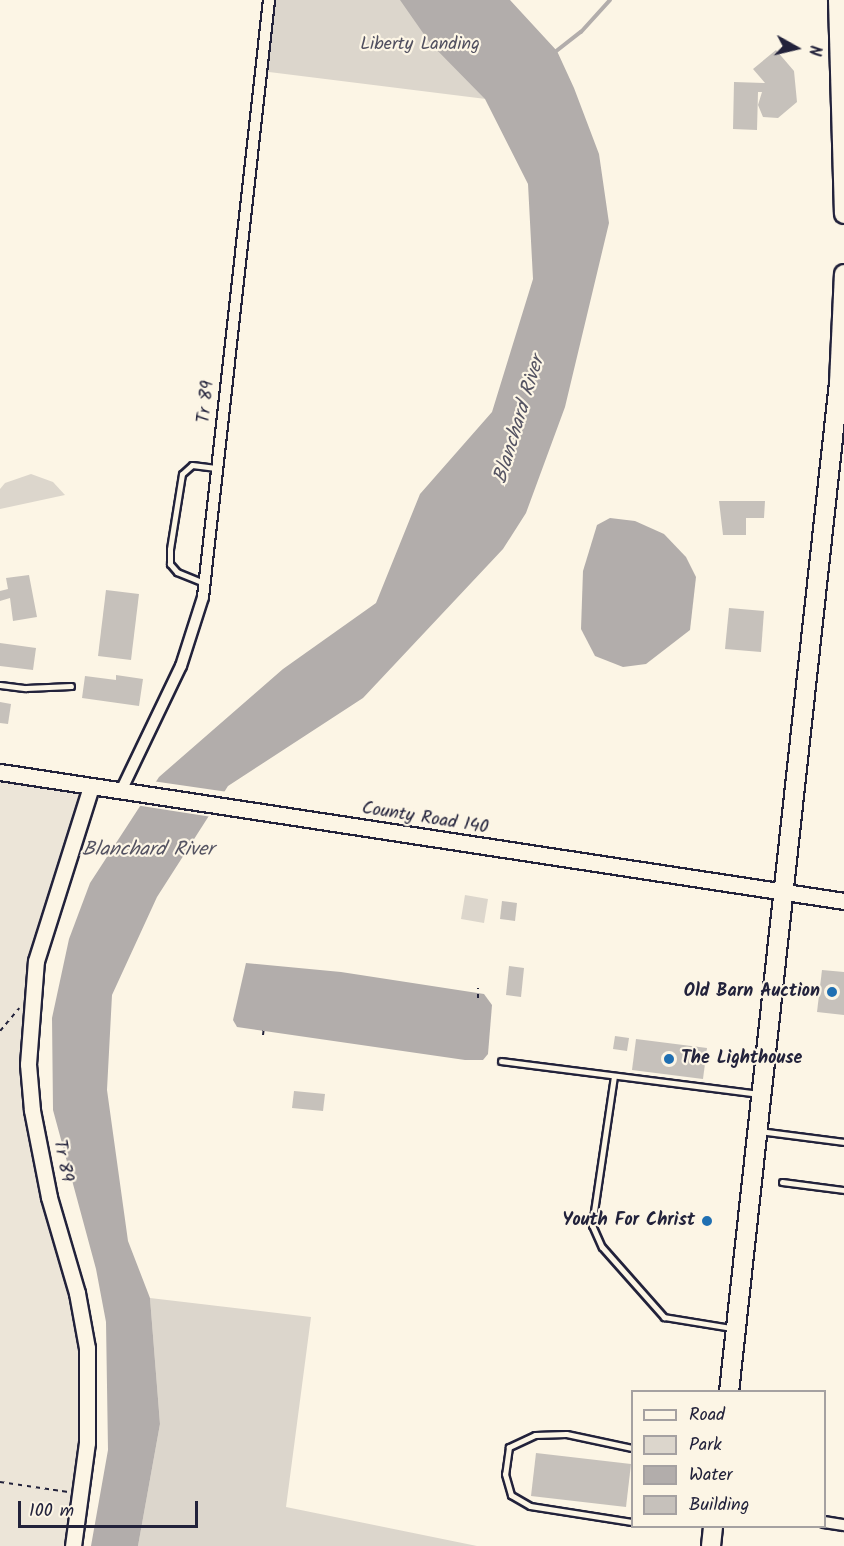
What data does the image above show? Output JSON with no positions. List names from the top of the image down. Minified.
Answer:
{"streets":{"street":["Tr 89","County Road 140"]},"crossings":[["Tr 89","County Road 140"]],"water":["Blanchard River"],"parks":["Liberty Landing"],"places":["Old Barn Auction","The Lighthouse","Youth For Christ"],"legend":["Road","Park","Water","Building"],"scale_bar":"100 m","north":"right"}
